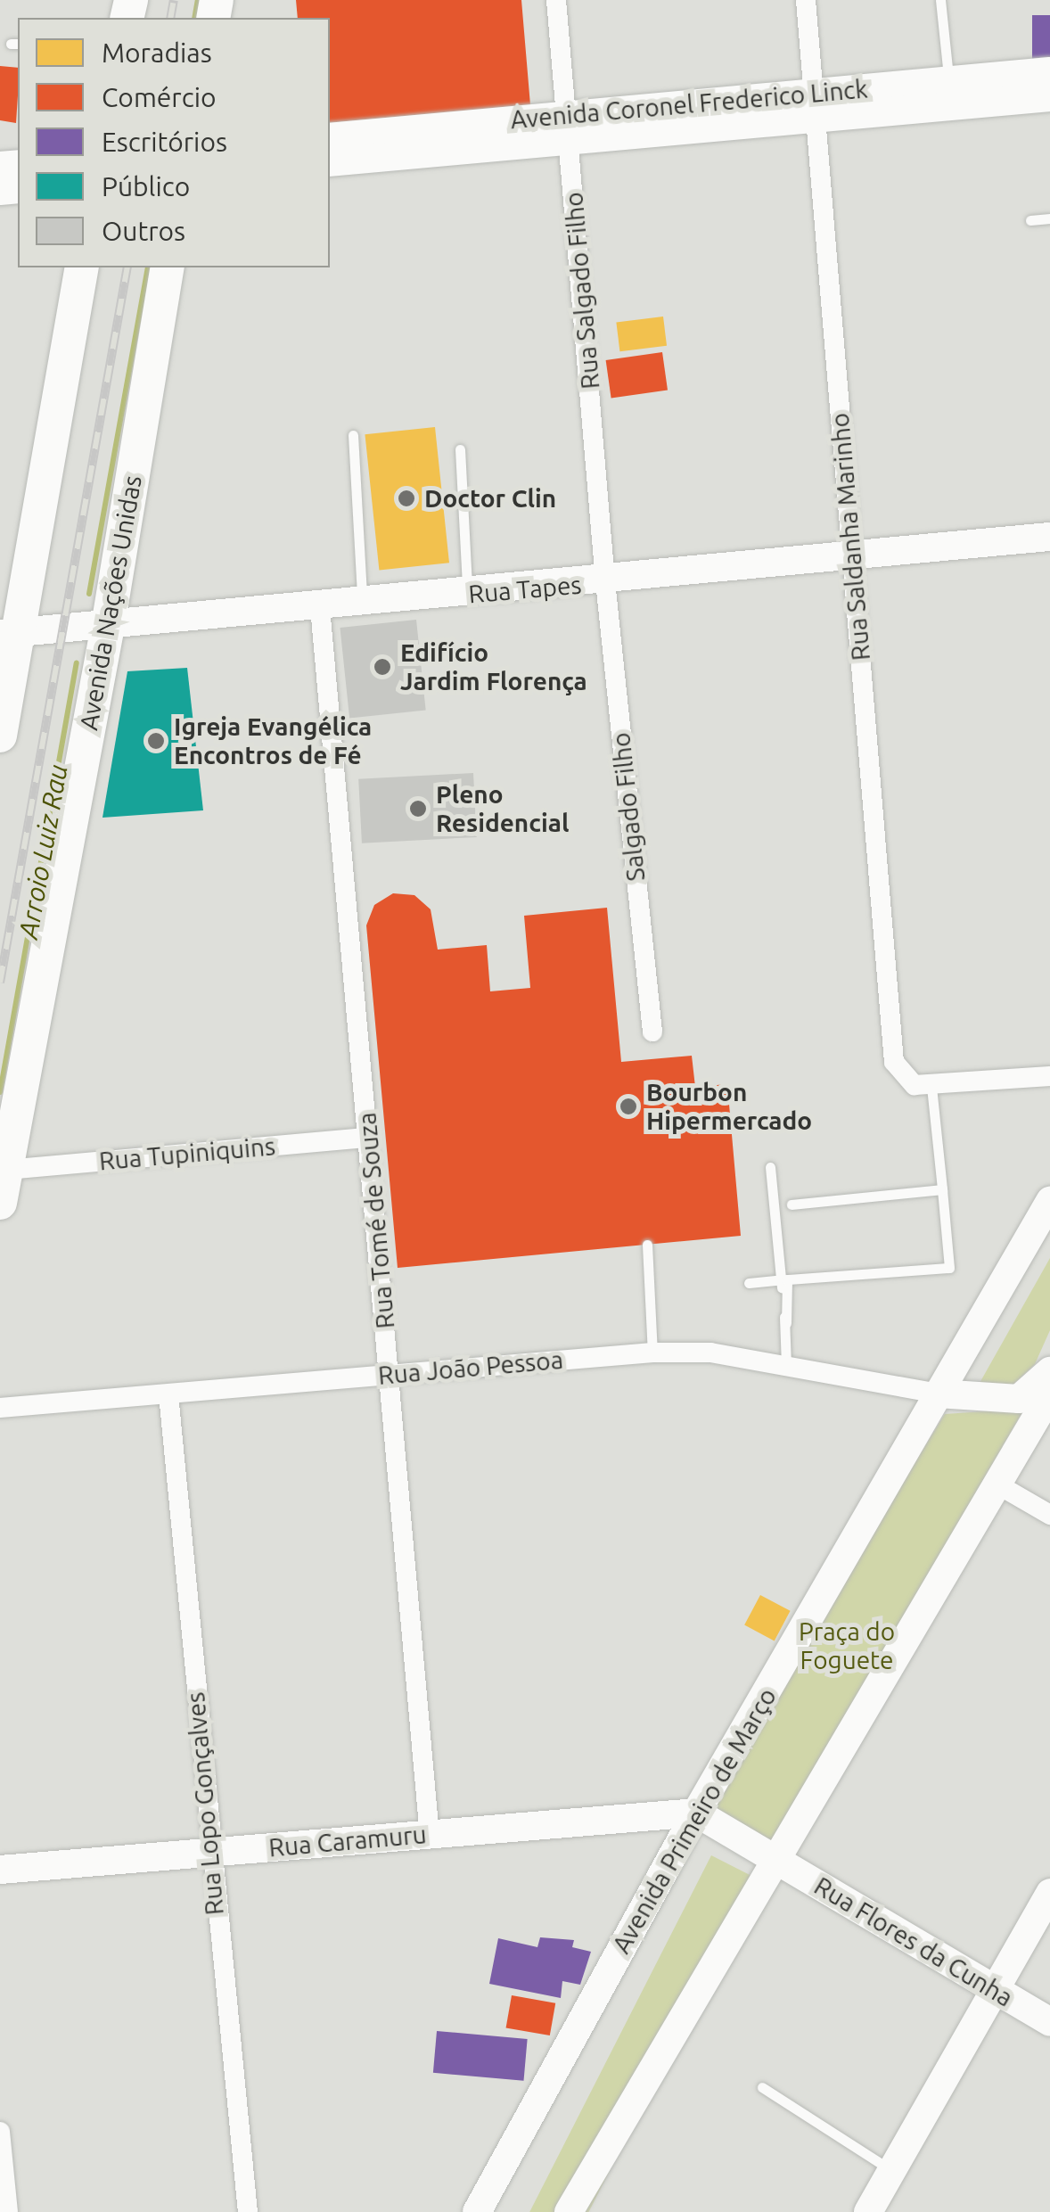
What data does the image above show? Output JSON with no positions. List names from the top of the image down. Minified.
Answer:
{"streets":{"main road":["Avenida Coronel Frederico Linck","Rua Tapes","Avenida Nações Unidas","Avenida Primeiro de Março","Rua Caramuru","Rua Flores da Cunha"],"street":["Rua Salgado Filho","Rua Saldanha Marinho","Salgado Filho","Rua Tupiniquins","Rua Tomé de Souza","Rua João Pessoa","Rua Lopo Gonçalves"]},"crossings":[["Avenida Coronel Frederico Linck","Rua Salgado Filho"],["Avenida Coronel Frederico Linck","Rua Saldanha Marinho"],["Rua Salgado Filho","Rua Tapes"],["Rua Salgado Filho","Salgado Filho"],["Rua Saldanha Marinho","Rua Tapes"],["Rua Tapes","Avenida Nações Unidas"],["Rua Tapes","Salgado Filho"],["Rua Tapes","Rua Tomé de Souza"],["Avenida Nações Unidas","Rua Tupiniquins"],["Rua Tupiniquins","Rua Tomé de Souza"],["Rua Tomé de Souza","Rua João Pessoa"],["Rua Tomé de Souza","Rua Caramuru"],["Rua João Pessoa","Rua Lopo Gonçalves"],["Rua João Pessoa","Avenida Primeiro de Março"],["Rua Lopo Gonçalves","Rua Caramuru"],["Avenida Primeiro de Março","Rua Caramuru"],["Avenida Primeiro de Março","Rua Flores da Cunha"],["Rua Caramuru","Rua Flores da Cunha"]],"water":["Arroio Luiz Rau"],"parks":["Praça do Foguete"],"places":["Doctor Clin","Edifício Jardim Florença","Igreja Evangélica Encontros de Fé","Pleno Residencial","Bourbon Hipermercado"],"legend":["Moradias","Comércio","Escritórios","Público","Outros"]}
